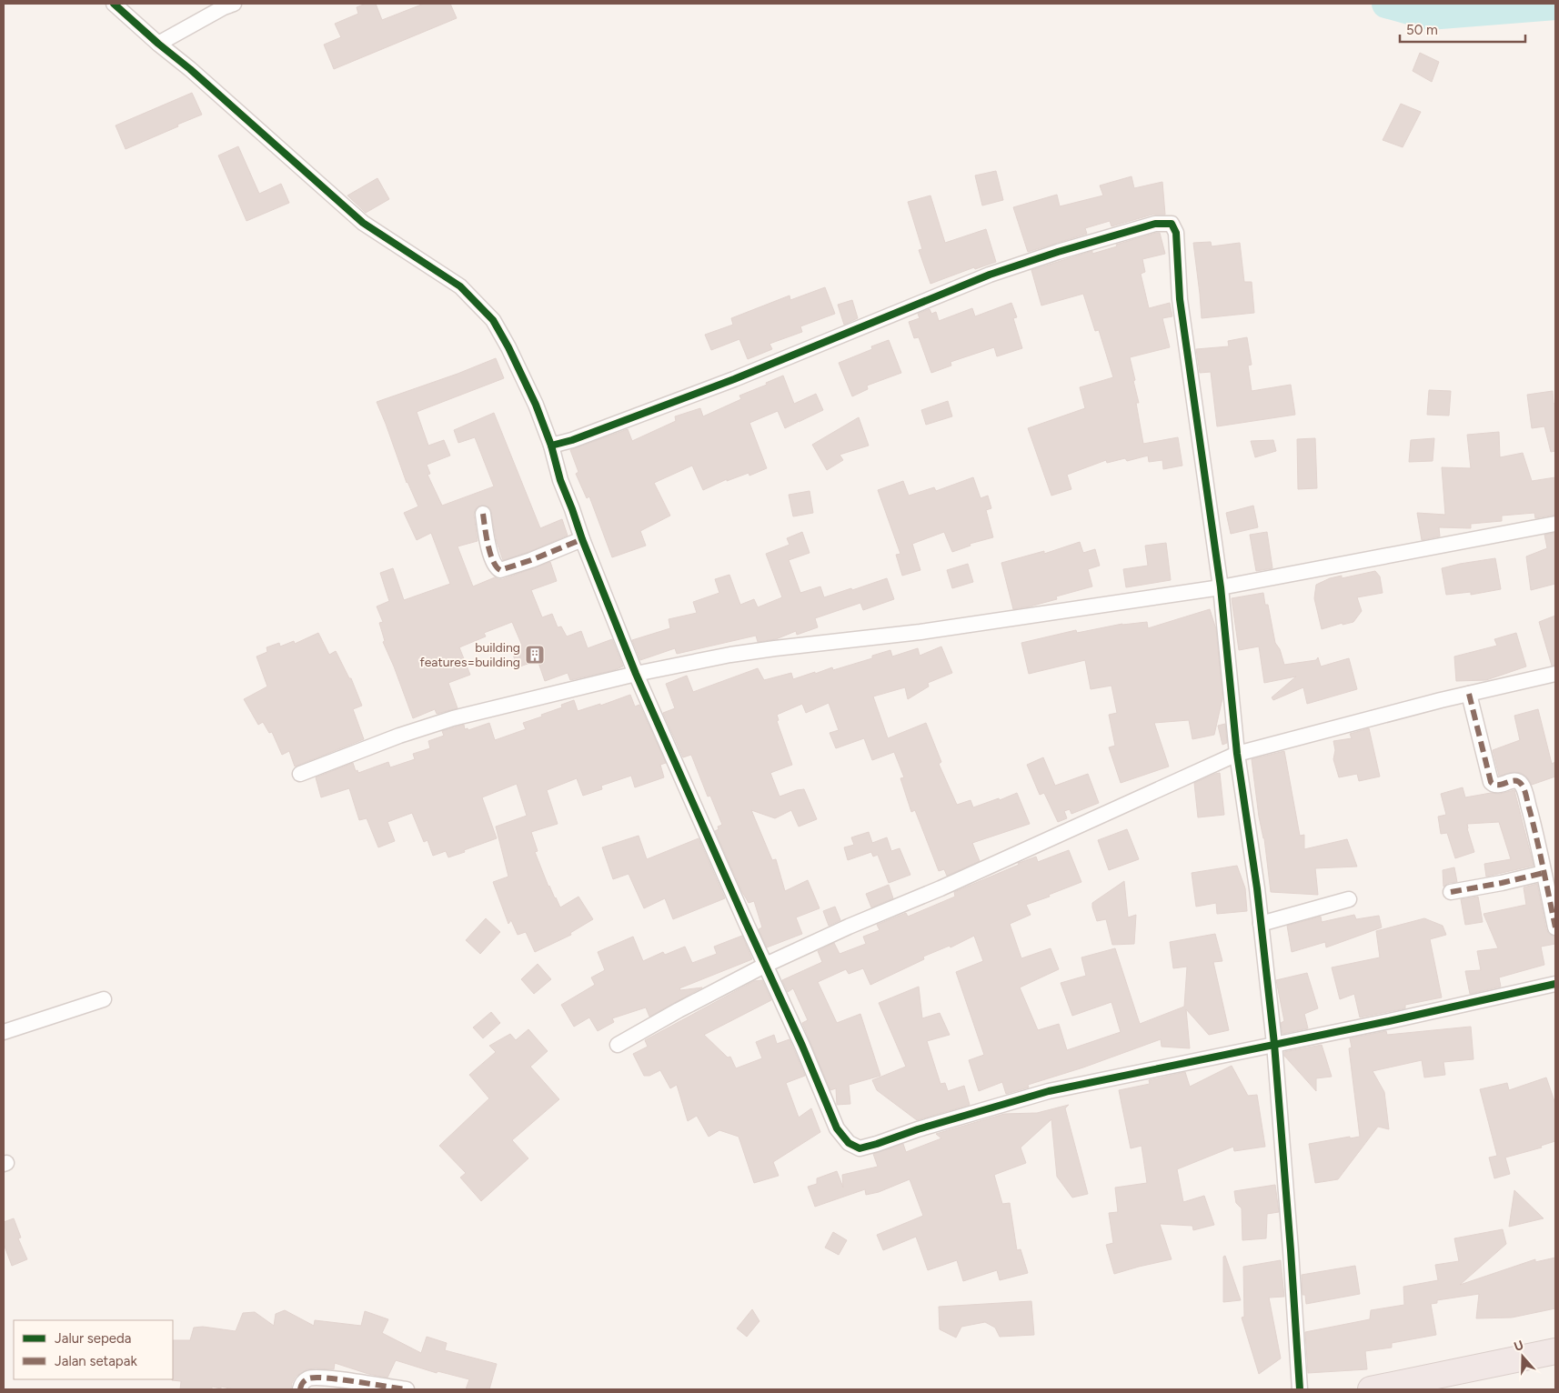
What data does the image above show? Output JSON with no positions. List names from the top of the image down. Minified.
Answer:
{"places":{"building":["building features=building"]},"legend":["Jalur sepeda","Jalan setapak"],"scale_bar":"50 m","north":"top"}
